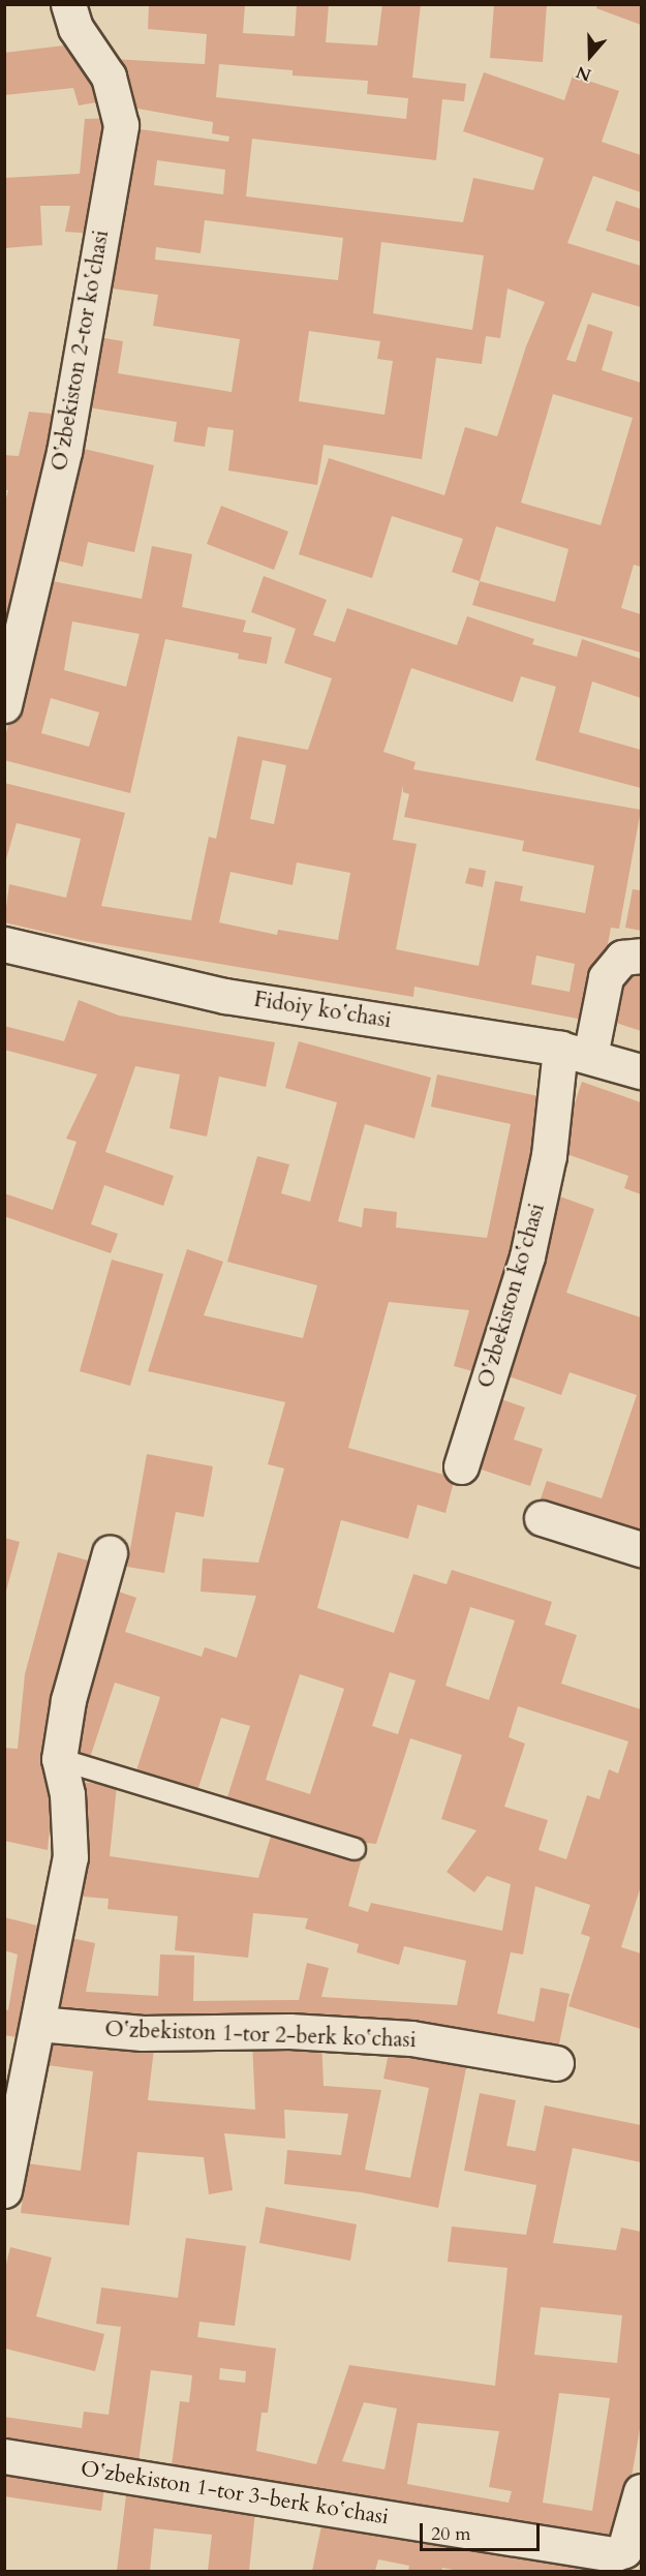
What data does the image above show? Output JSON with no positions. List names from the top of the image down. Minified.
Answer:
{"streets":{"street":["Oʻzbekiston 2-tor koʻchasi","Fidoiy koʻchasi","Oʻzbekiston koʻchasi","Oʻzbekiston 1-tor 2-berk koʻchasi","Oʻzbekiston 1-tor 3-berk koʻchasi"]},"crossings":[["Fidoiy koʻchasi","Oʻzbekiston koʻchasi"]],"scale_bar":"20 m","north":"bottom"}
